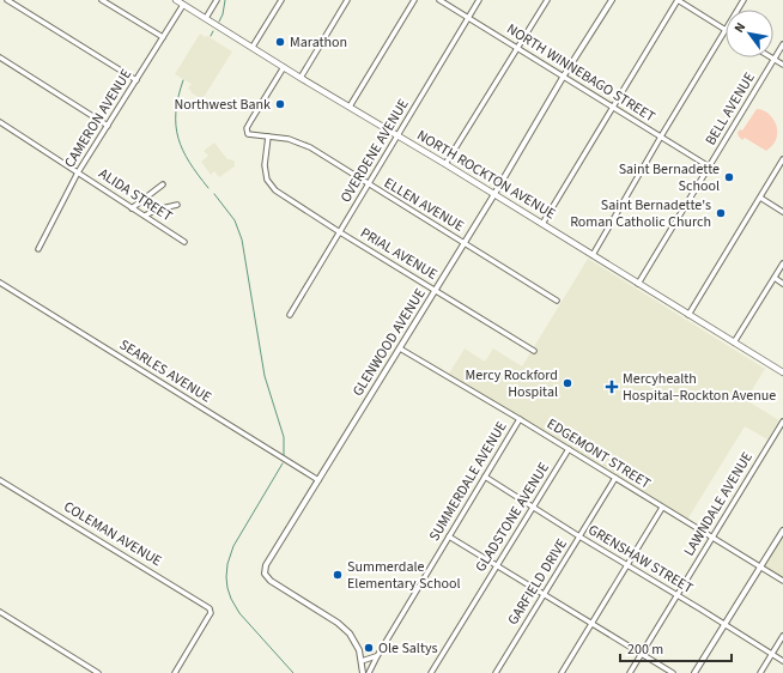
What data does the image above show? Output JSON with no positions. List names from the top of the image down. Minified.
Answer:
{"streets":{"main road":["NORTH ROCKTON AVENUE"],"street":["NORTH WINNEBAGO STREET","BELL AVENUE","CAMERON AVENUE","OVERDENE AVENUE","ALIDA STREET","ELLEN AVENUE","PRIAL AVENUE","GLENWOOD AVENUE","SEARLES AVENUE","EDGEMONT STREET","SUMMERDALE AVENUE","LAWNDALE AVENUE","GLADSTONE AVENUE","COLEMAN AVENUE","GRENSHAW STREET","GARFIELD DRIVE"]},"crossings":[["NORTH WINNEBAGO STREET","BELL AVENUE"],["NORTH WINNEBAGO STREET","OVERDENE AVENUE"],["NORTH WINNEBAGO STREET","GLENWOOD AVENUE"],["BELL AVENUE","NORTH ROCKTON AVENUE"],["CAMERON AVENUE","NORTH ROCKTON AVENUE"],["CAMERON AVENUE","ALIDA STREET"],["OVERDENE AVENUE","NORTH ROCKTON AVENUE"],["OVERDENE AVENUE","ELLEN AVENUE"],["OVERDENE AVENUE","PRIAL AVENUE"],["NORTH ROCKTON AVENUE","ELLEN AVENUE"],["NORTH ROCKTON AVENUE","GLENWOOD AVENUE"],["ELLEN AVENUE","PRIAL AVENUE"],["ELLEN AVENUE","GLENWOOD AVENUE"],["PRIAL AVENUE","GLENWOOD AVENUE"],["GLENWOOD AVENUE","SEARLES AVENUE"],["GLENWOOD AVENUE","EDGEMONT STREET"],["EDGEMONT STREET","SUMMERDALE AVENUE"],["EDGEMONT STREET","LAWNDALE AVENUE"],["EDGEMONT STREET","GLADSTONE AVENUE"],["EDGEMONT STREET","GARFIELD DRIVE"],["SUMMERDALE AVENUE","GRENSHAW STREET"],["LAWNDALE AVENUE","GRENSHAW STREET"],["GLADSTONE AVENUE","GRENSHAW STREET"],["GRENSHAW STREET","GARFIELD DRIVE"]],"places":{"other":["Marathon","Northwest Bank","Saint Bernadette School","Saint Bernadette's Roman Catholic Church","Mercy Rockford Hospital","Summerdale Elementary School","Ole Saltys"],"health":["Mercyhealth Hospital–Rockton Avenue"]},"scale_bar":"200 m","north":"top left"}
